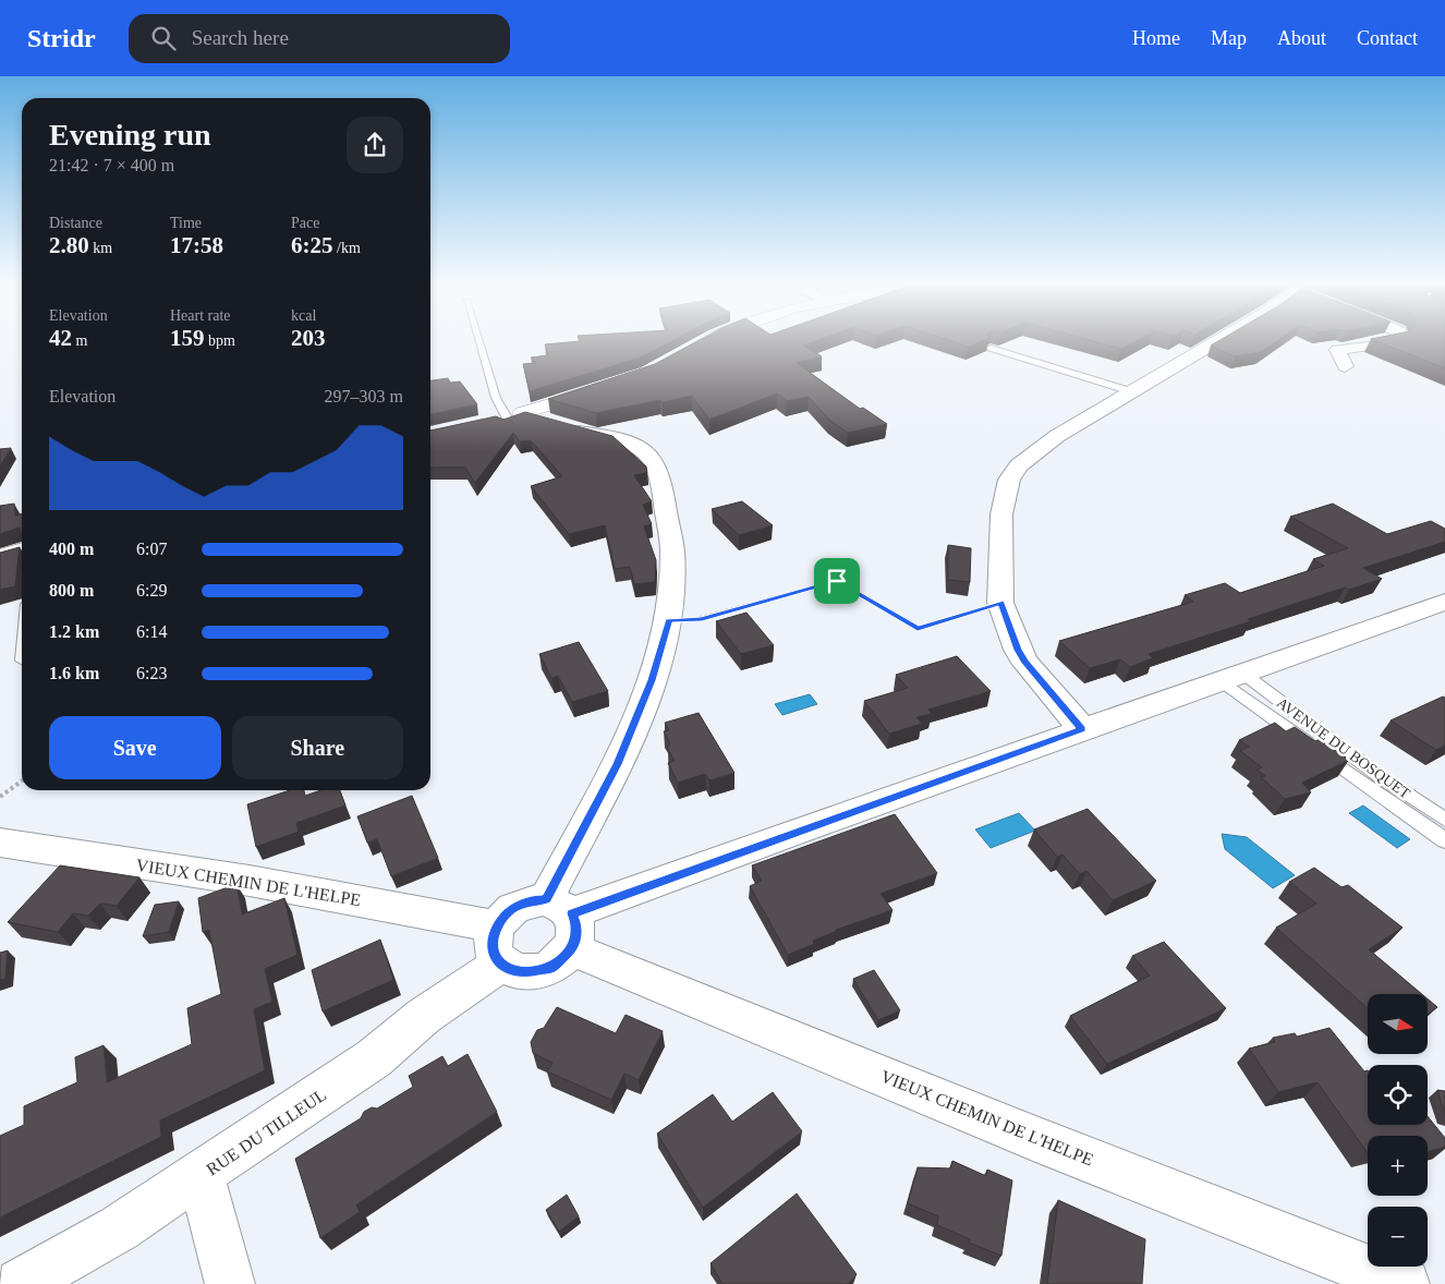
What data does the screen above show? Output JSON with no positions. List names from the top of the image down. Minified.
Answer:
{"streets":{"street":["VIEUX CHEMIN DE L'HELPE","RUE DU TILLEUL"],"lane":["AVENUE DU BOSQUET"]},"crossings":[["VIEUX CHEMIN DE L'HELPE","RUE DU TILLEUL"]],"north":"right","page":{"header":"Stridr","search":"Search here","nav":["Home","Map","About","Contact"],"heading":["Evening run","21:42 · 7 × 400 m"],"stats":[["Distance","2.80 km"],["Time","17:58"],["Pace","6:25 /km"],["Elevation","42 m"],["Heart rate","159 bpm"],["kcal","203"]],"chart":["Elevation","297–303 m"],"list":[{"name":"400 m","note":"6:07"},{"name":"800 m","note":"6:29"},{"name":"1.2 km","note":"6:14"},{"name":"1.6 km","note":"6:23"}],"buttons":["Save","Share"],"map_buttons":["+","−"]}}
